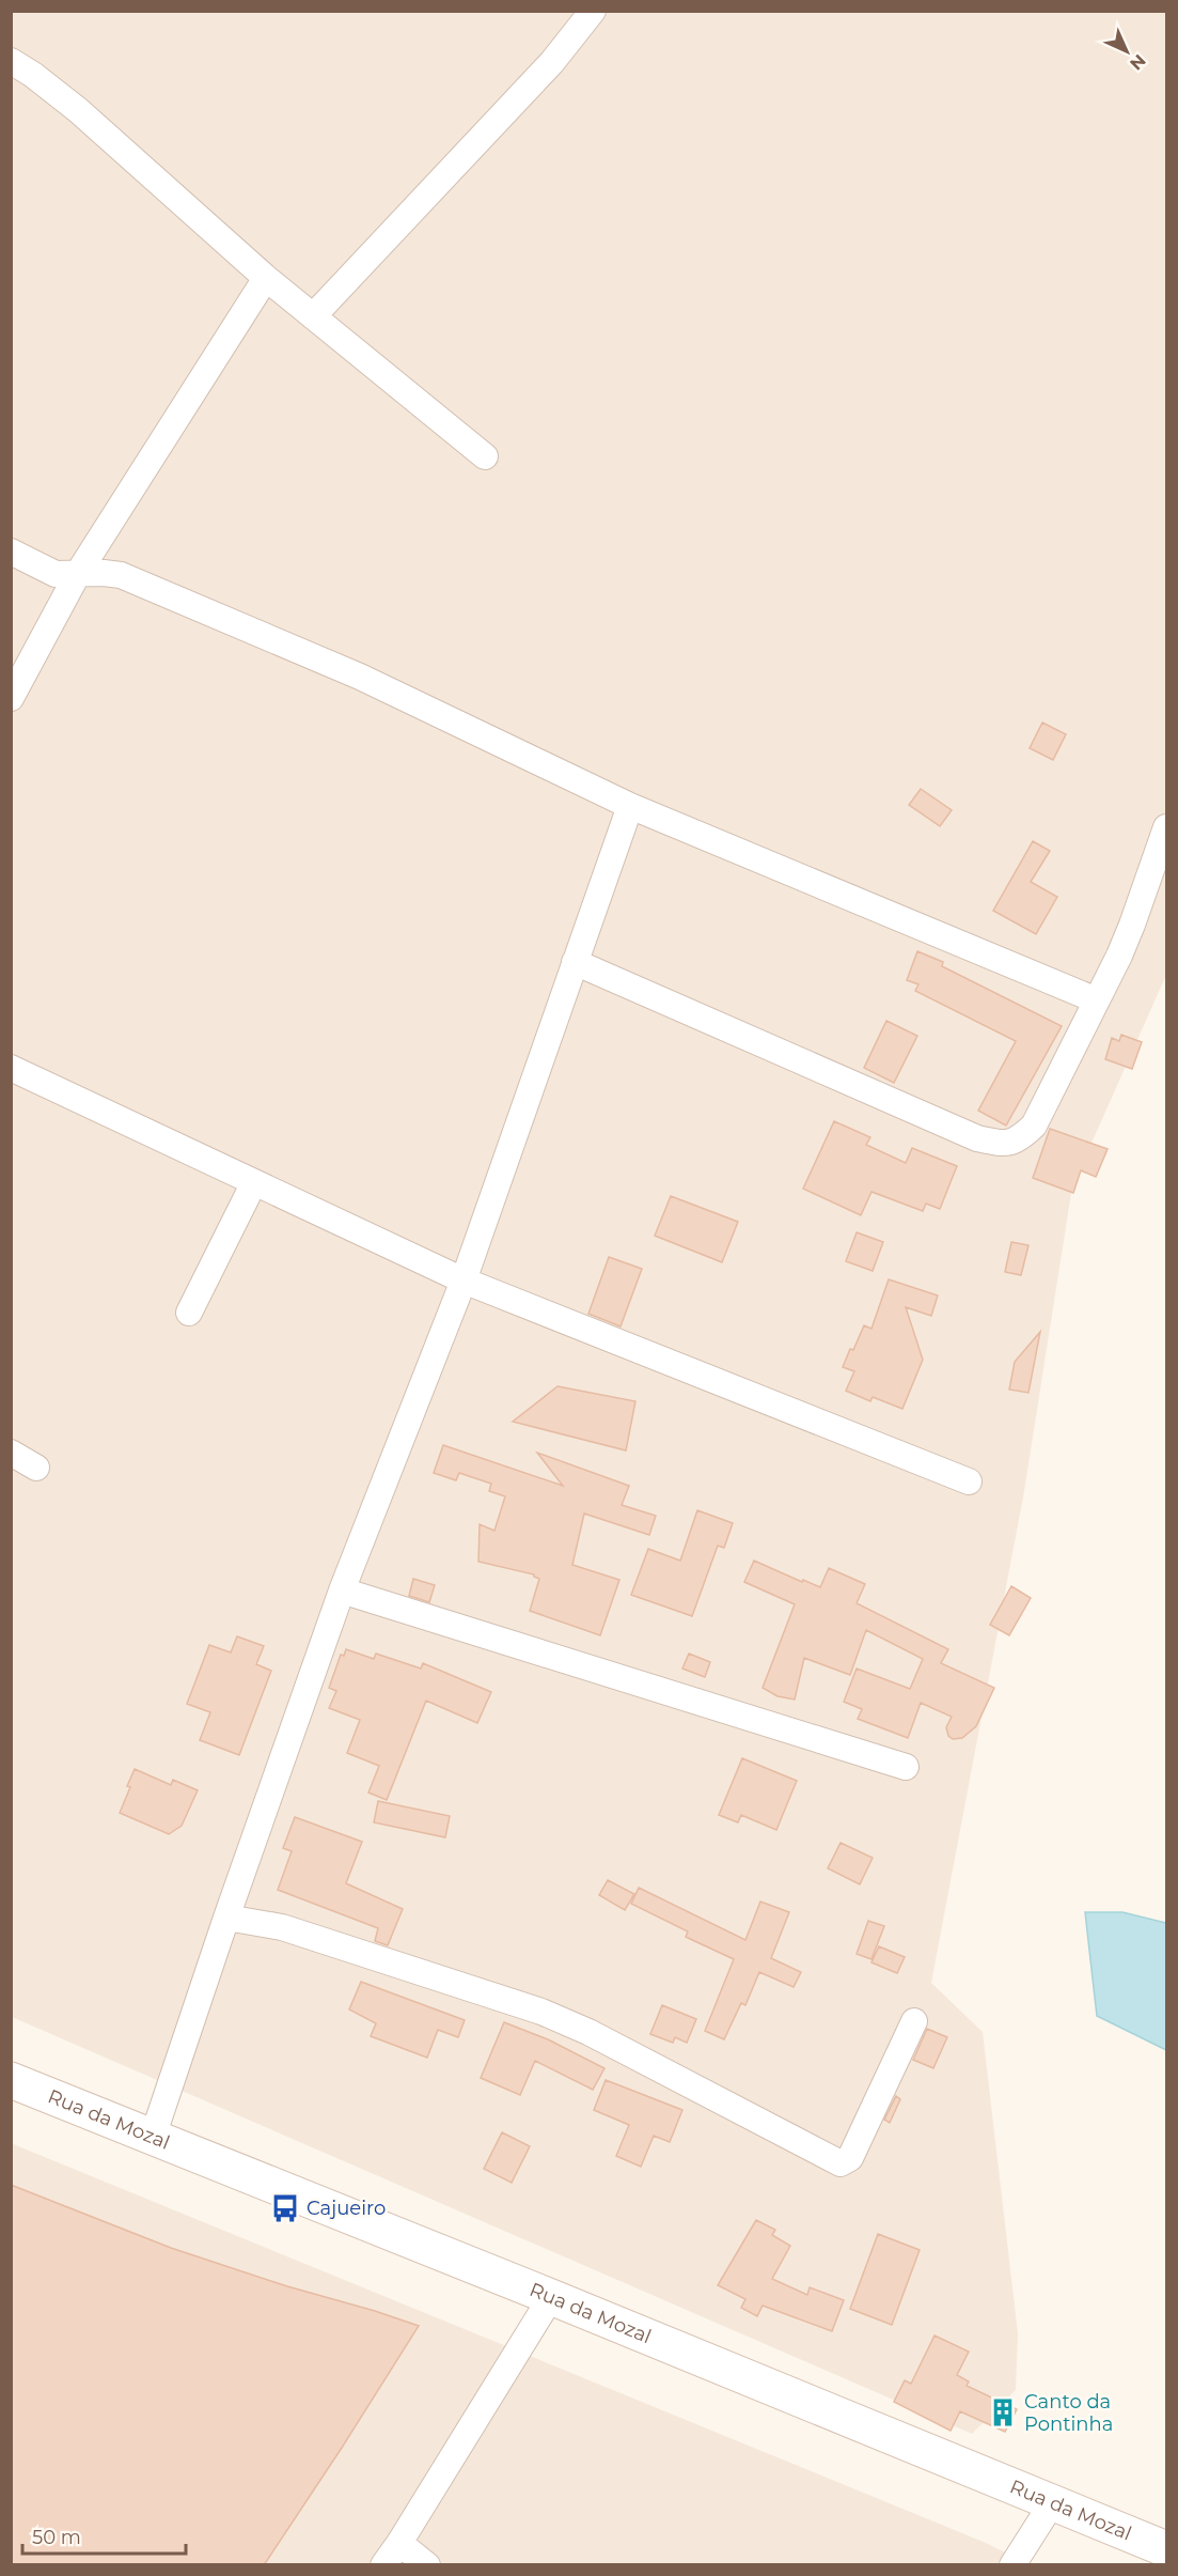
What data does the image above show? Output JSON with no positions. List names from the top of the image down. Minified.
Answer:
{"streets":{"main road":["Rua da Mozal"]},"places":{"bus stop":["Cajueiro"],"building":["Canto da Pontinha"]},"scale_bar":"50 m","north":"bottom right"}
